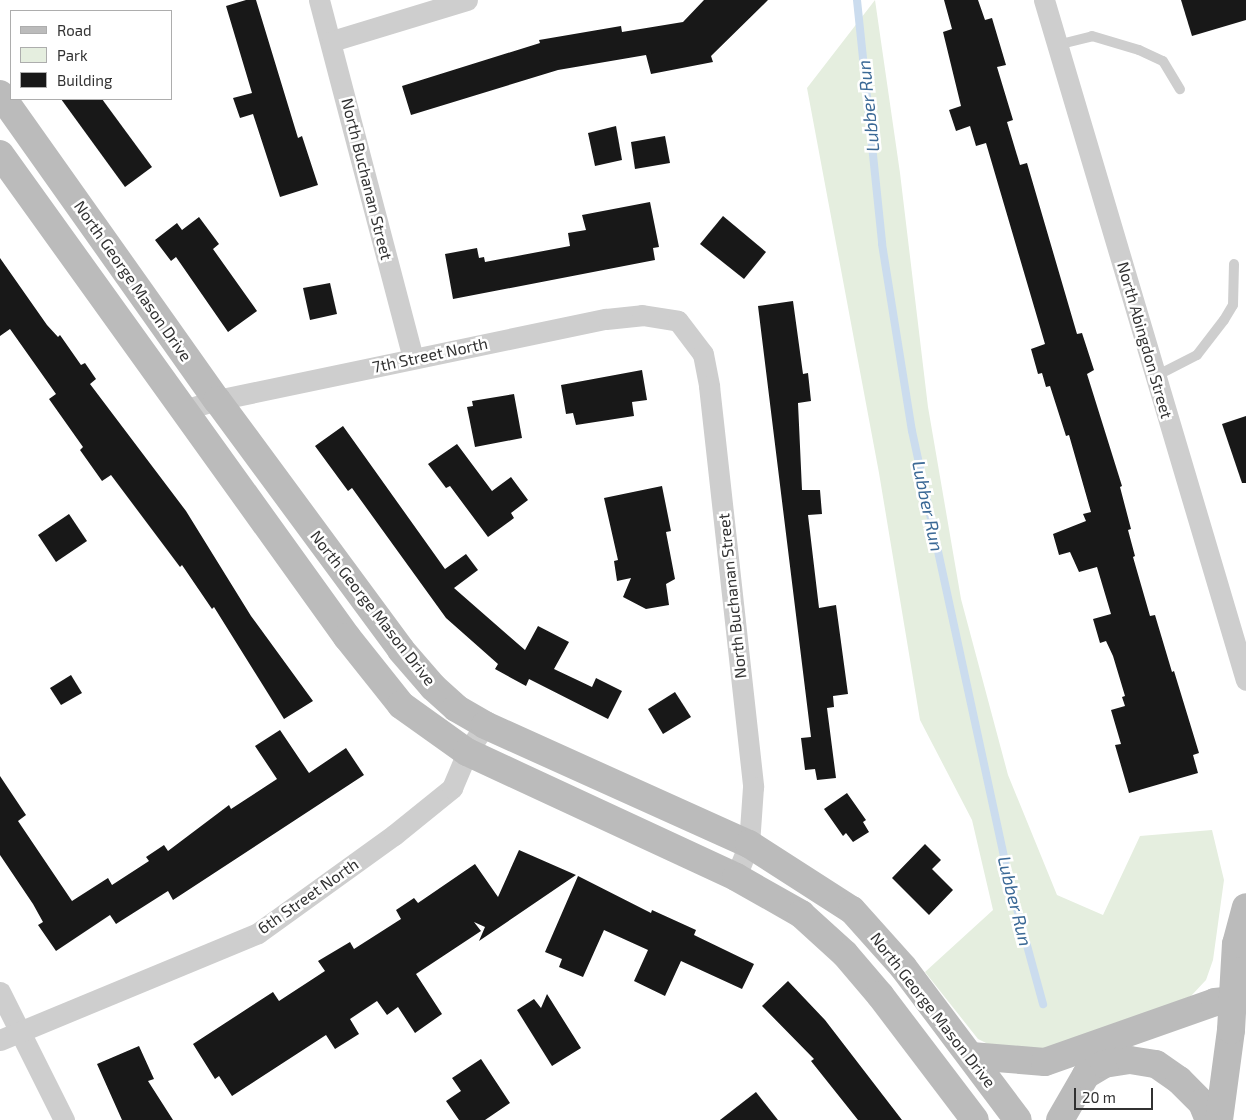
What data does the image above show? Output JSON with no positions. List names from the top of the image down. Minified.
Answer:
{"streets":{"main road":["North George Mason Drive"],"street":["North Buchanan Street","North Abingdon Street","7th Street North","6th Street North"]},"crossings":[["North Buchanan Street","North George Mason Drive"],["North Buchanan Street","7th Street North"],["North George Mason Drive","7th Street North"],["North George Mason Drive","6th Street North"]],"water":["Lubber Run"],"legend":["Road","Park","Building"],"scale_bar":"20 m"}
